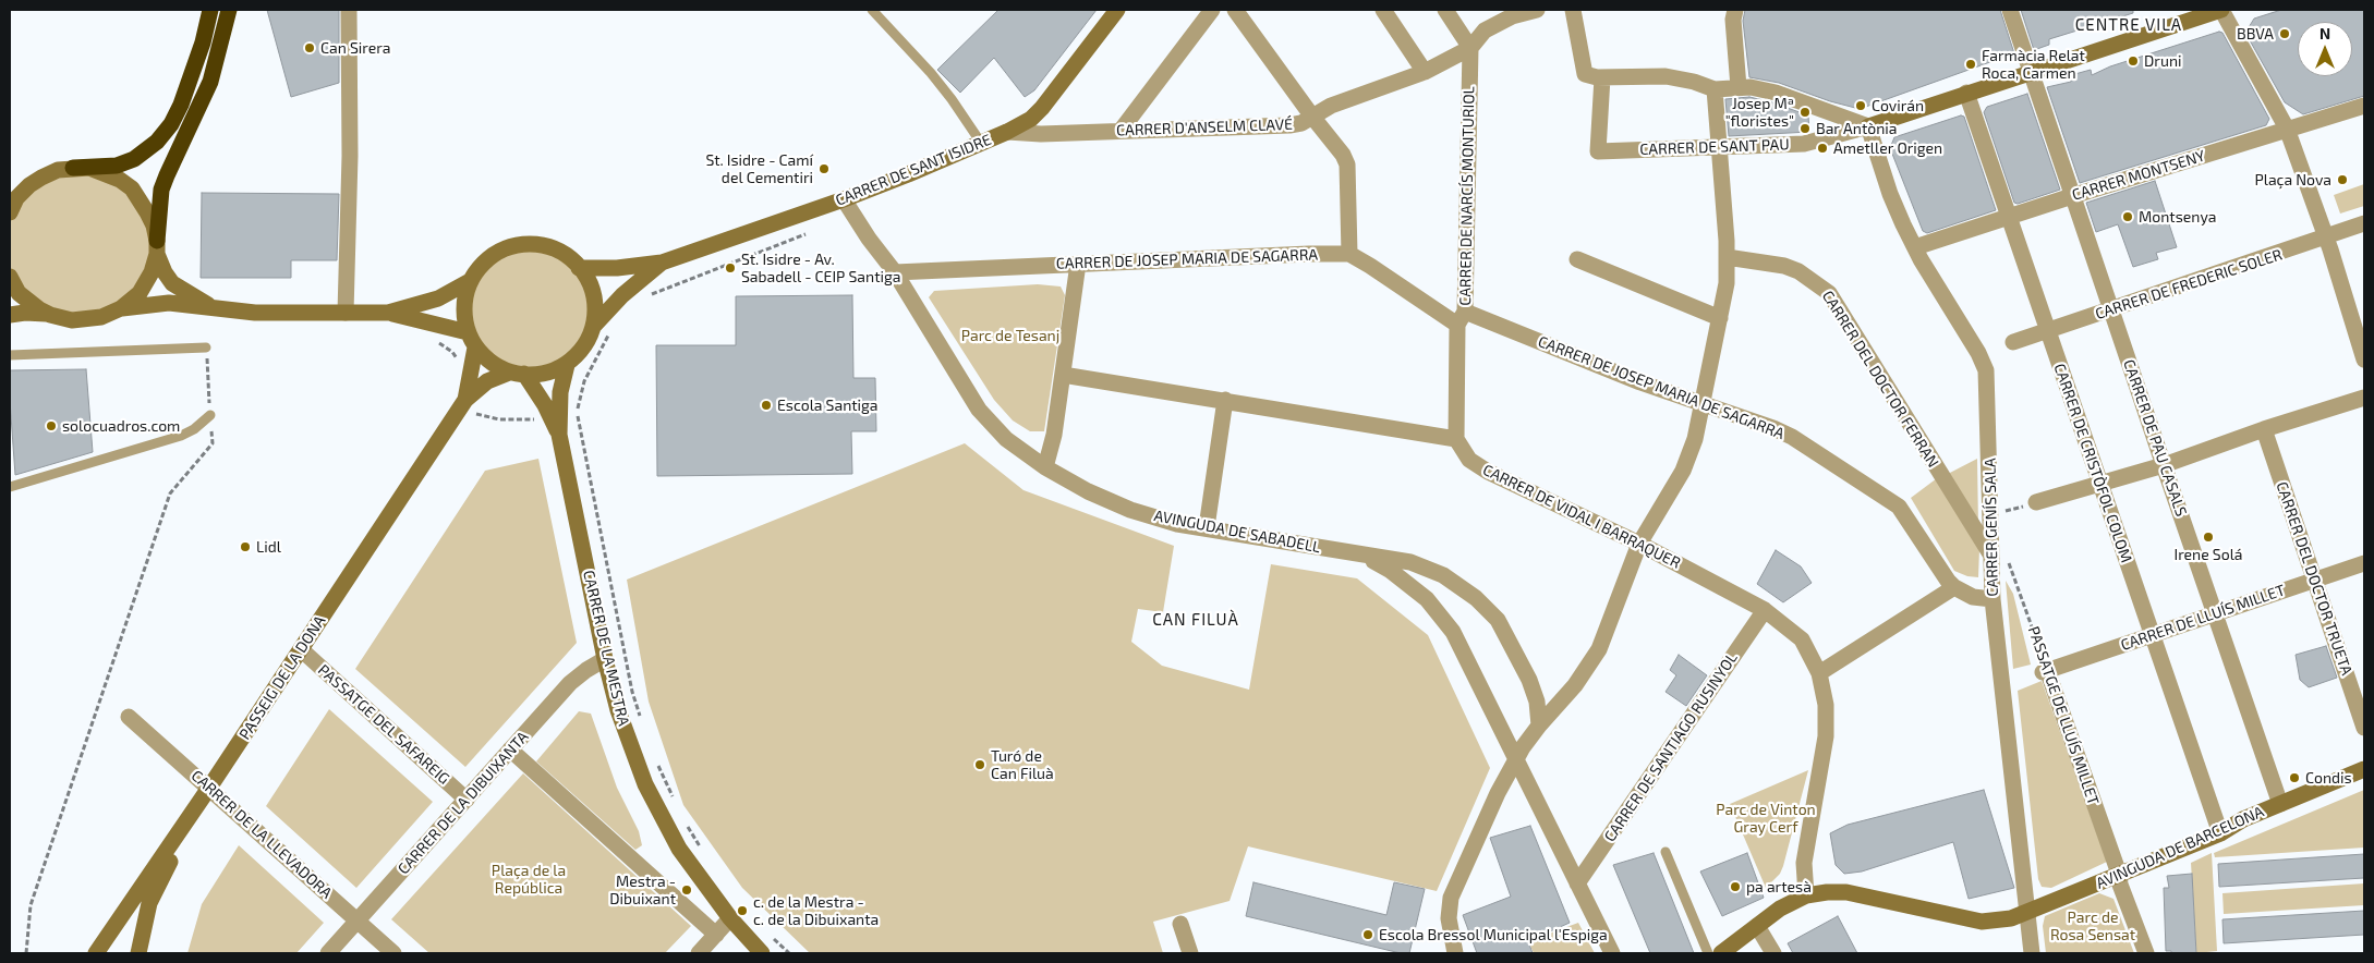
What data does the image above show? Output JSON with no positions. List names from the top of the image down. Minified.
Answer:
{"streets":{"main road":["CARRER DE SANT ISIDRE","CARRER DE LA MESTRA","PASSEIG DE LA DONA","AVINGUDA DE BARCELONA"],"street":["CARRER D'ANSELM CLAVÉ","CARRER DE SANT PAU","CARRER MONTSENY","CARRER DE NARCÍS MONTURIOL","CARRER DE JOSEP MARIA DE SAGARRA","CARRER DE FREDERIC SOLER","CARRER DEL DOCTOR FERRAN","CARRER DE PAU CASALS","CARRER DE CRISTÒFOL COLOM","CARRER DE VIDAL I BARRAQUER","CARRER GENÍS SALA","AVINGUDA DE SABADELL","CARRER DEL DOCTOR TRUETA","CARRER DE LLUÍS MILLET","PASSATGE DE LLUÍS MILLET","PASSATGE DEL SAFAREIG","CARRER DE SANTIAGO RUSINYOL","CARRER DE LA DIBUIXANTA","CARRER DE LA LLEVADORA"]},"crossings":[["CARRER D'ANSELM CLAVÉ","CARRER DE SANT ISIDRE"],["CARRER D'ANSELM CLAVÉ","CARRER DE NARCÍS MONTURIOL"],["CARRER DE SANT PAU","CARRER GENÍS SALA"],["CARRER DE SANT ISIDRE","AVINGUDA DE SABADELL"],["CARRER DE SANT ISIDRE","CARRER DE LA MESTRA"],["CARRER DE SANT ISIDRE","PASSEIG DE LA DONA"],["CARRER MONTSENY","CARRER DE PAU CASALS"],["CARRER MONTSENY","CARRER DE CRISTÒFOL COLOM"],["CARRER MONTSENY","CARRER GENÍS SALA"],["CARRER DE NARCÍS MONTURIOL","CARRER DE JOSEP MARIA DE SAGARRA"],["CARRER DE NARCÍS MONTURIOL","CARRER DE VIDAL I BARRAQUER"],["CARRER DE JOSEP MARIA DE SAGARRA","CARRER GENÍS SALA"],["CARRER DE JOSEP MARIA DE SAGARRA","AVINGUDA DE SABADELL"],["CARRER DE FREDERIC SOLER","CARRER DE PAU CASALS"],["CARRER DE FREDERIC SOLER","CARRER DE CRISTÒFOL COLOM"],["CARRER DEL DOCTOR FERRAN","CARRER GENÍS SALA"],["CARRER DEL DOCTOR FERRAN","PASSATGE DE LLUÍS MILLET"],["CARRER DE PAU CASALS","CARRER DE LLUÍS MILLET"],["CARRER DE PAU CASALS","AVINGUDA DE BARCELONA"],["CARRER DE CRISTÒFOL COLOM","CARRER DE LLUÍS MILLET"],["CARRER DE CRISTÒFOL COLOM","AVINGUDA DE BARCELONA"],["CARRER DE VIDAL I BARRAQUER","CARRER DE SANTIAGO RUSINYOL"],["CARRER DE VIDAL I BARRAQUER","AVINGUDA DE BARCELONA"],["CARRER GENÍS SALA","PASSATGE DE LLUÍS MILLET"],["CARRER GENÍS SALA","AVINGUDA DE BARCELONA"],["AVINGUDA DE SABADELL","CARRER DE SANTIAGO RUSINYOL"],["CARRER DEL DOCTOR TRUETA","CARRER DE LLUÍS MILLET"],["CARRER DE LLUÍS MILLET","PASSATGE DE LLUÍS MILLET"],["CARRER DE LA MESTRA","PASSEIG DE LA DONA"],["CARRER DE LA MESTRA","CARRER DE LA DIBUIXANTA"],["PASSEIG DE LA DONA","PASSATGE DEL SAFAREIG"],["PASSEIG DE LA DONA","CARRER DE LA LLEVADORA"],["PASSATGE DE LLUÍS MILLET","AVINGUDA DE BARCELONA"],["PASSATGE DEL SAFAREIG","CARRER DE LA DIBUIXANTA"],["CARRER DE LA DIBUIXANTA","CARRER DE LA LLEVADORA"]],"districts":["CENTRE VILA","CAN FILUÀ"],"parks":["Parc de Tesanj","Parc de Vinton Gray Cerf","Plaça de la República","Parc de Rosa Sensat"],"places":["BBVA","Can Sirera","Druni","Farmàcia Relat Roca, Carmen","Covirán","Josep Mª \"floristes\"","Bar Antònia","Ametller Origen","St. Isidre - Camí del Cementiri","Plaça Nova","Montsenya","St. Isidre - Av. Sabadell - CEIP Santiga","Escola Santiga","solocuadros.com","Irene Solá","Lidl","Turó de Can Filuà","Condis","pa artesà","Mestra - Dibuixant","c. de la Mestra - c. de la Dibuixanta","Escola Bressol Municipal l'Espiga"],"north":"top"}
